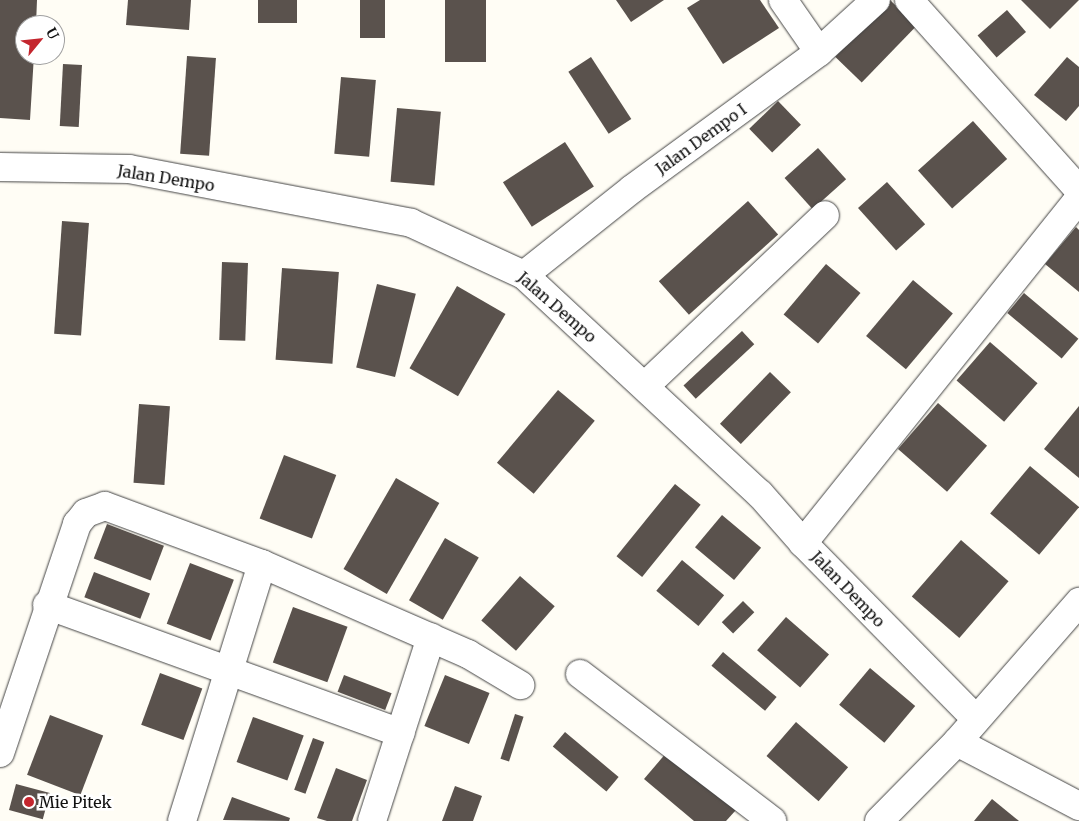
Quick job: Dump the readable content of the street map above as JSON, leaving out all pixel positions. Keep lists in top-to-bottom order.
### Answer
{
  "streets": {
    "street": ["Jalan Dempo I", "Jalan Dempo"]
  },
  "crossings": [
    ["Jalan Dempo I", "Jalan Dempo"]
  ],
  "places": ["Mie Pitek"],
  "north": "top right"
}
